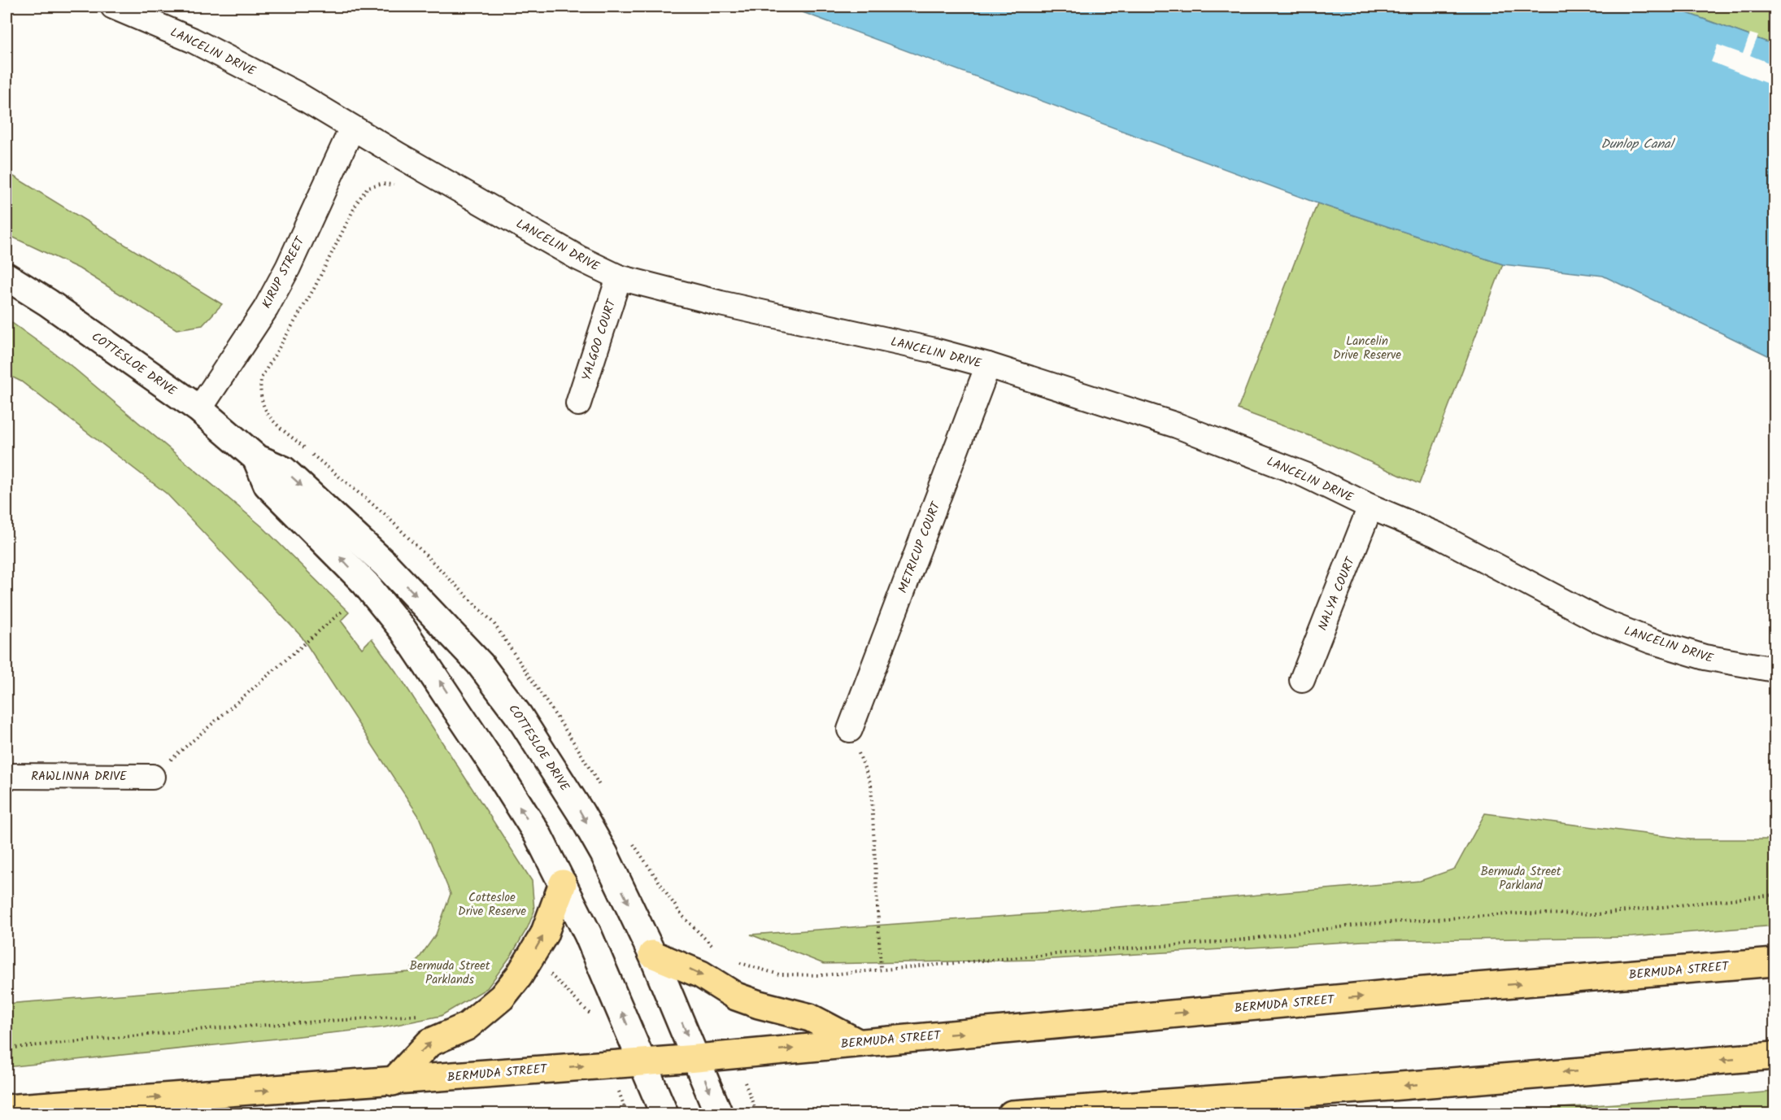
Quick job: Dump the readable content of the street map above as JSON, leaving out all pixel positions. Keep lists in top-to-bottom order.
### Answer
{
  "streets": {
    "main road": ["COTTESLOE DRIVE", "BERMUDA STREET"],
    "street": [
      "LANCELIN DRIVE",
      "KIRUP STREET",
      "YALGOO COURT",
      "METRICUP COURT",
      "NALYA COURT",
      "RAWLINNA DRIVE"
    ]
  },
  "crossings": [
    ["LANCELIN DRIVE", "KIRUP STREET"],
    ["LANCELIN DRIVE", "YALGOO COURT"],
    ["LANCELIN DRIVE", "METRICUP COURT"],
    ["LANCELIN DRIVE", "NALYA COURT"],
    ["KIRUP STREET", "COTTESLOE DRIVE"],
    ["COTTESLOE DRIVE", "BERMUDA STREET"]
  ],
  "water": ["Dunlop Canal"],
  "parks": [
    "Lancelin Drive Reserve",
    "Bermuda Street Parkland",
    "Cottesloe Drive Reserve",
    "Bermuda Street Parklands"
  ]
}
